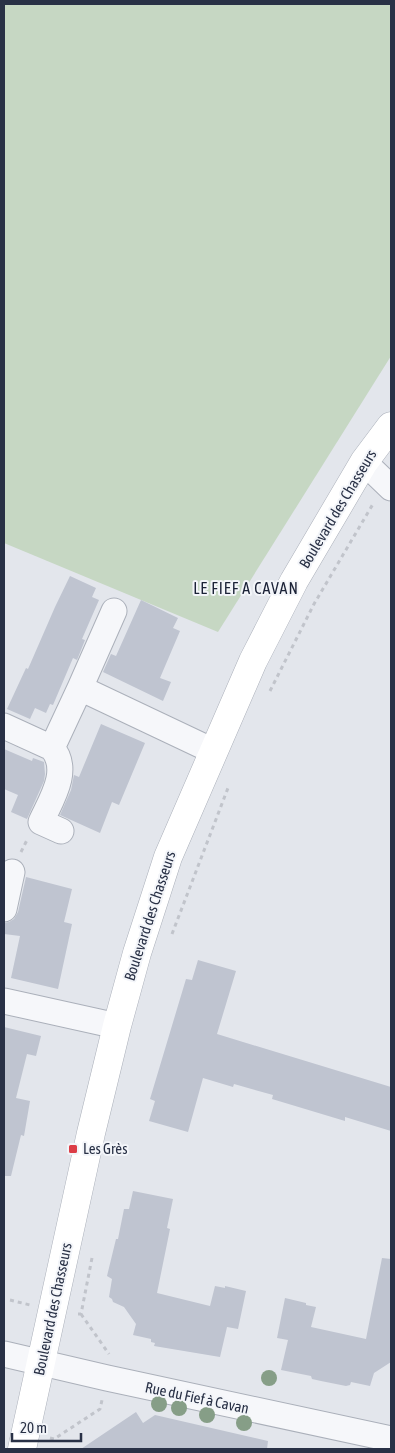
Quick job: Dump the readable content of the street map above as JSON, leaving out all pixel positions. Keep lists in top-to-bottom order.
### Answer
{
  "streets": {
    "street": ["Boulevard des Chasseurs", "Rue du Fief à Cavan"]
  },
  "crossings": [
    ["Boulevard des Chasseurs", "Rue du Fief à Cavan"]
  ],
  "districts": ["LE FIEF A CAVAN"],
  "places": {
    "transit": ["Les Grès"]
  },
  "scale_bar": "20 m"
}
